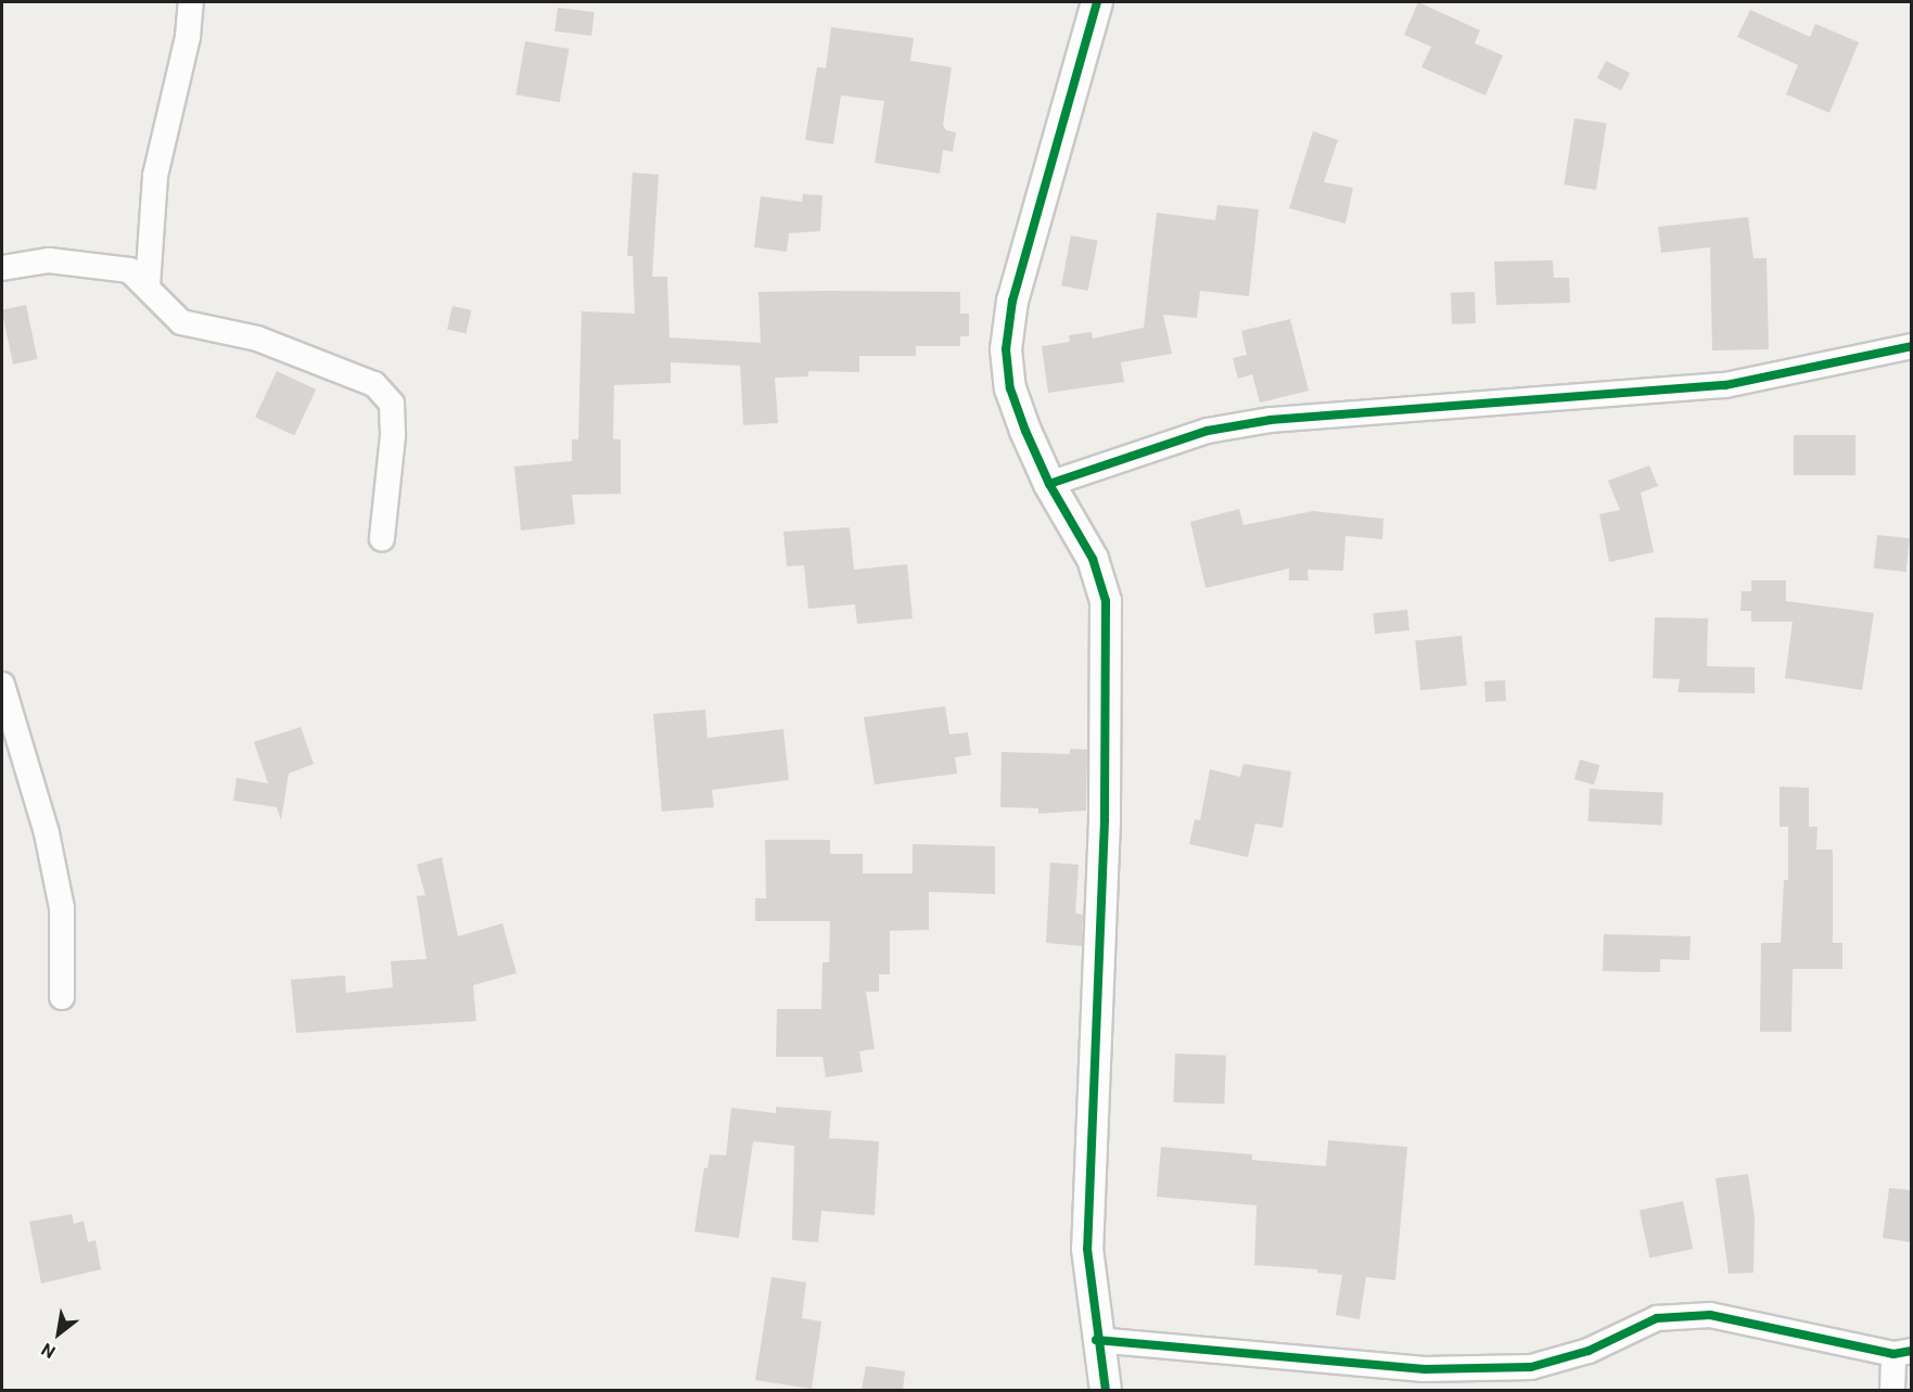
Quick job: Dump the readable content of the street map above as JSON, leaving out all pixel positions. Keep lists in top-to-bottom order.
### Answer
{
  "north": "bottom left"
}
